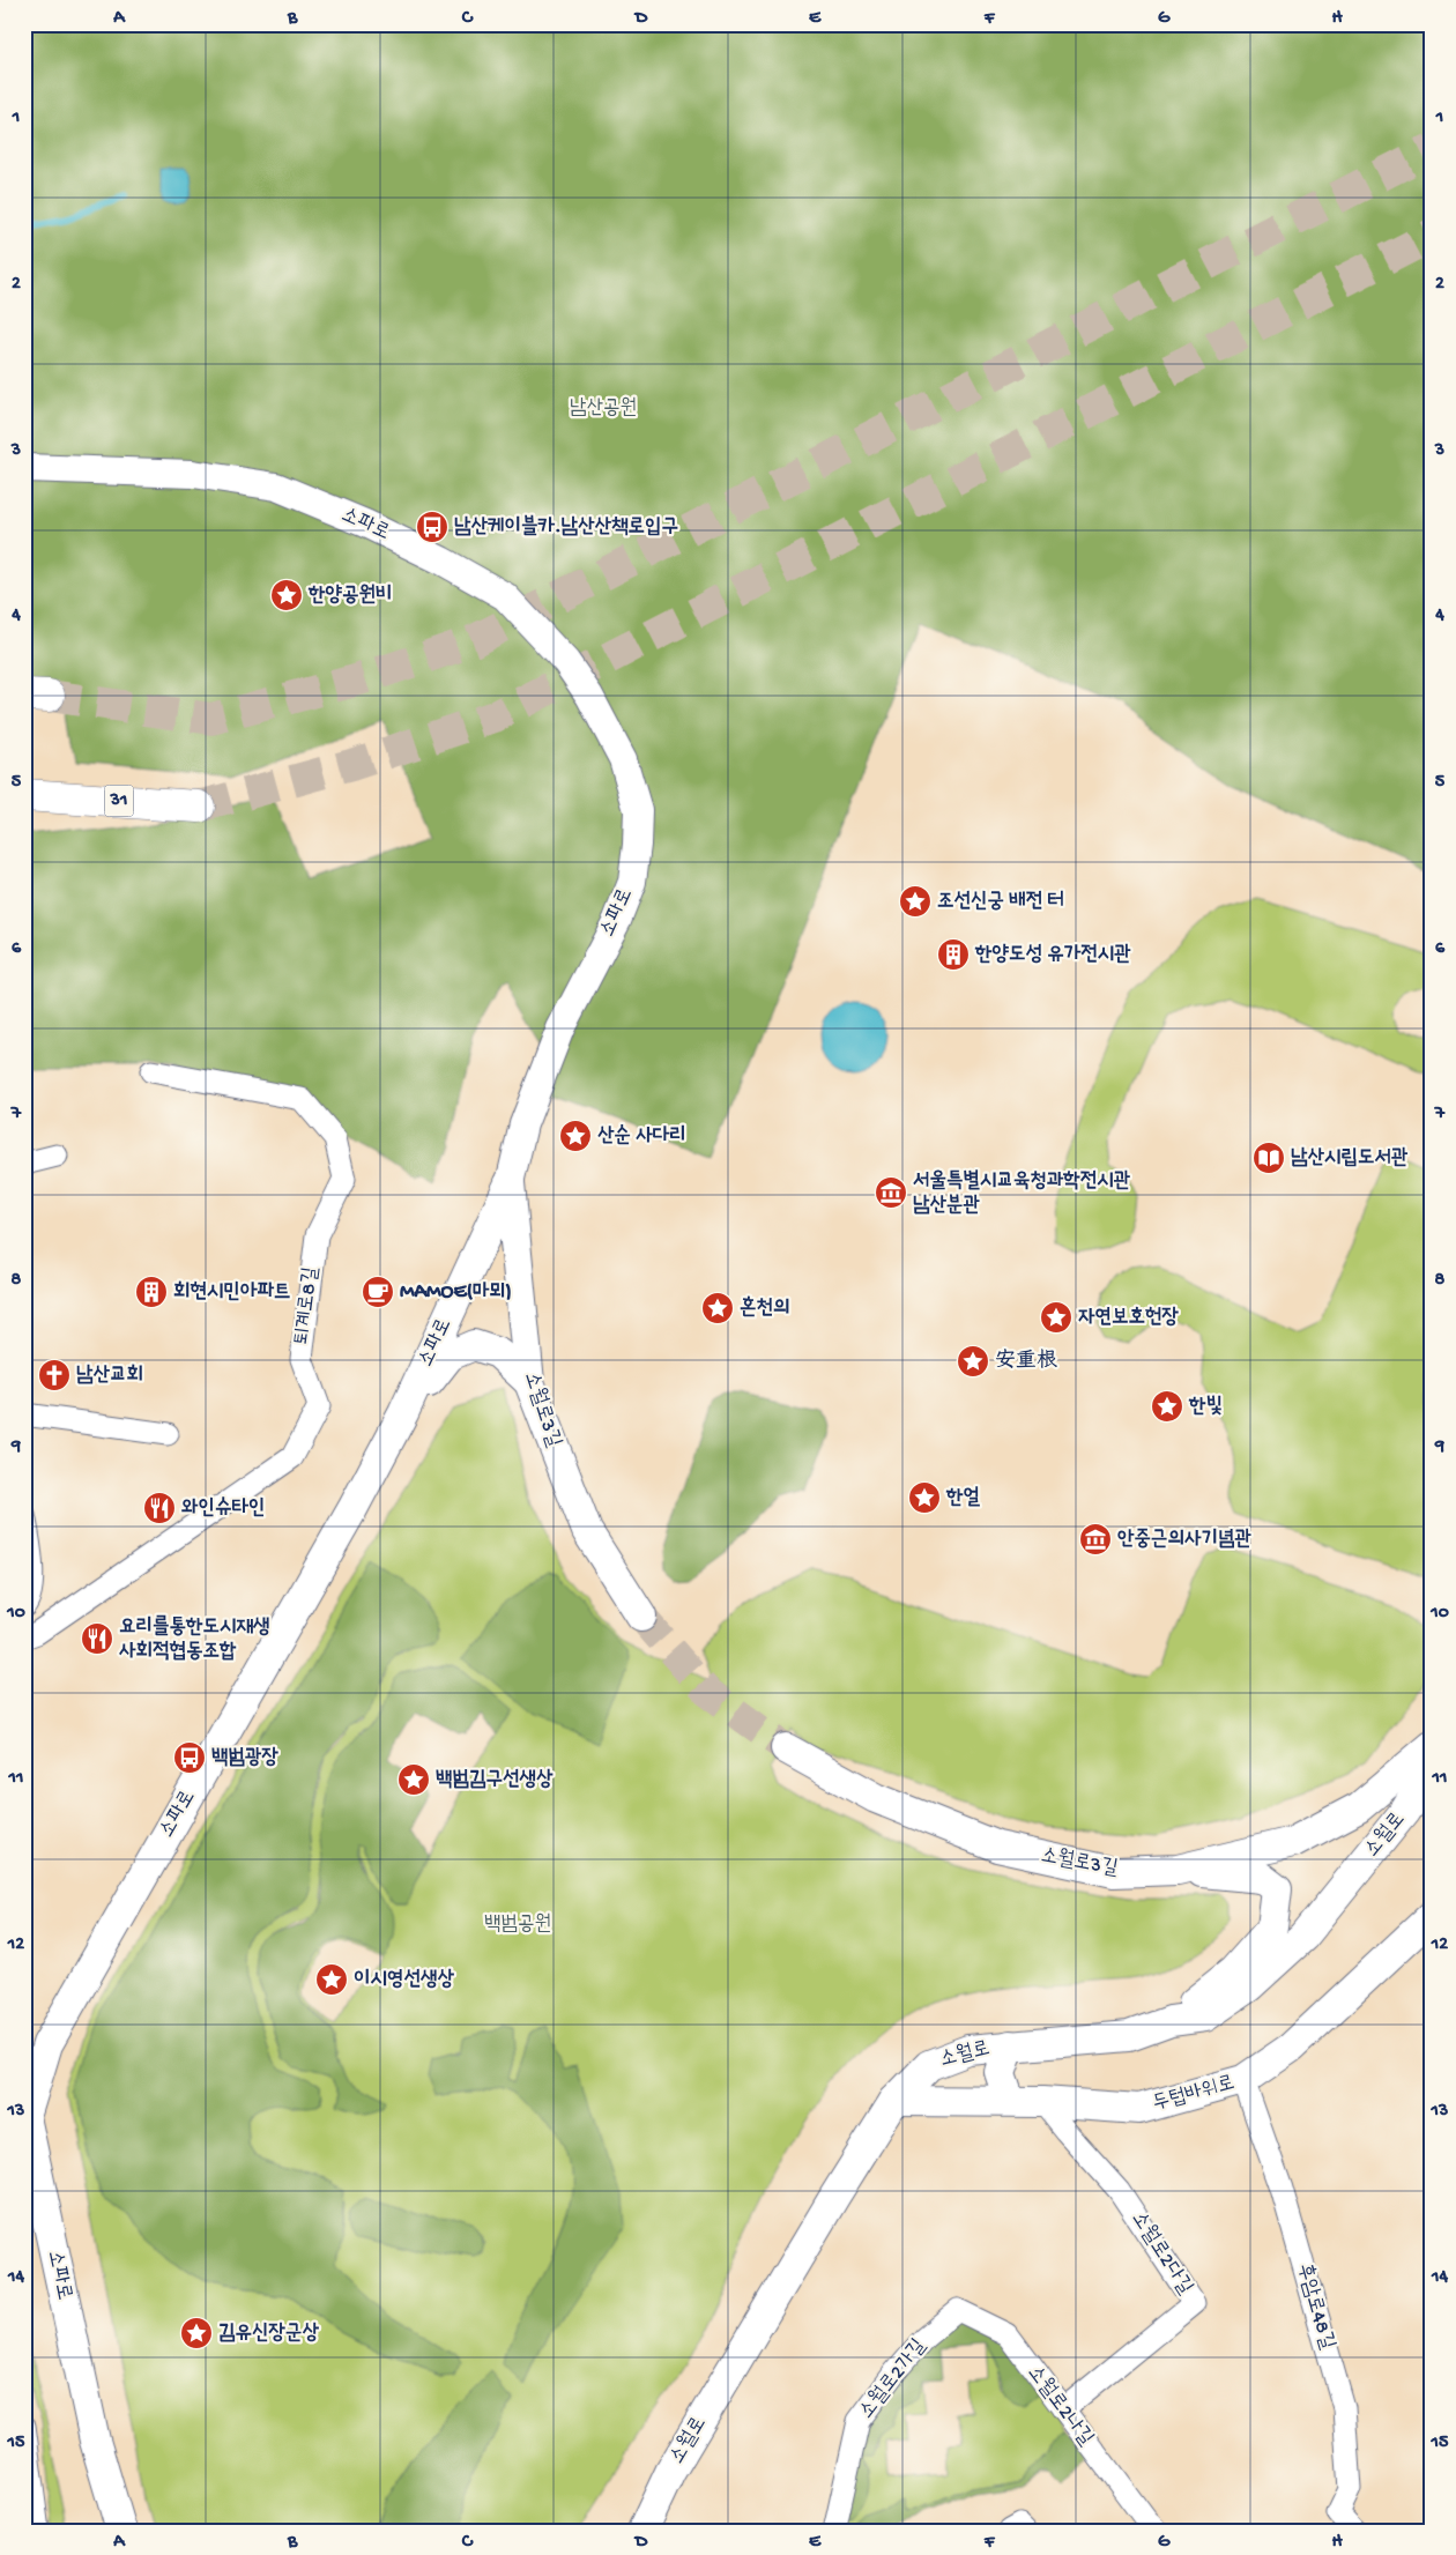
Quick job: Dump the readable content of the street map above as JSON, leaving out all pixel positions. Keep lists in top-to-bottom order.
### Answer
{
  "streets": {
    "main road": [
      "소파로",
      "31",
      "소월로3길",
      "소월로",
      "두텁바위로"
    ],
    "street": [
      "퇴계로8길",
      "소월로2다길",
      "후암로48길",
      "소월로2가길",
      "소월로2나길"
    ]
  },
  "crossings": [
    ["소파로", "소월로3길"],
    ["소월로", "두텁바위로"],
    ["두텁바위로", "소월로2다길"],
    ["두텁바위로", "후암로48길"],
    ["소월로2다길", "소월로2나길"],
    ["소월로2가길", "소월로2나길"]
  ],
  "parks": ["남산공원", "백범공원"],
  "places": {
    "bus stop": ["남산케이블카.남산산책로입구", "백범광장"],
    "place": [
      "한양공원비",
      "조선신궁 배전 터",
      "산순 사다리",
      "혼천의",
      "자연보호헌장",
      "安重根",
      "한빛",
      "한얼",
      "백범김구선생상",
      "이시영선생상",
      "김유신장군상"
    ],
    "building": ["한양도성 유가전시관", "회현시민아파트"],
    "library": ["남산시립도서관"],
    "museum": ["서울특별시교육청과학전시관 남산분관", "안중근의사기념관"],
    "cafe": ["MAMOE(마뫼)"],
    "church": ["남산교회"],
    "restaurant": ["와인슈타인", "요리를통한도시재생 사회적협동조합"]
  },
  "grid": {
    "columns": [
      "A",
      "B",
      "C",
      "D",
      "E",
      "F",
      "G",
      "H"
    ],
    "rows": [
      "1",
      "2",
      "3",
      "4",
      "5",
      "6",
      "7",
      "8",
      "9",
      "10",
      "11",
      "12",
      "13",
      "14",
      "15"
    ]
  }
}
